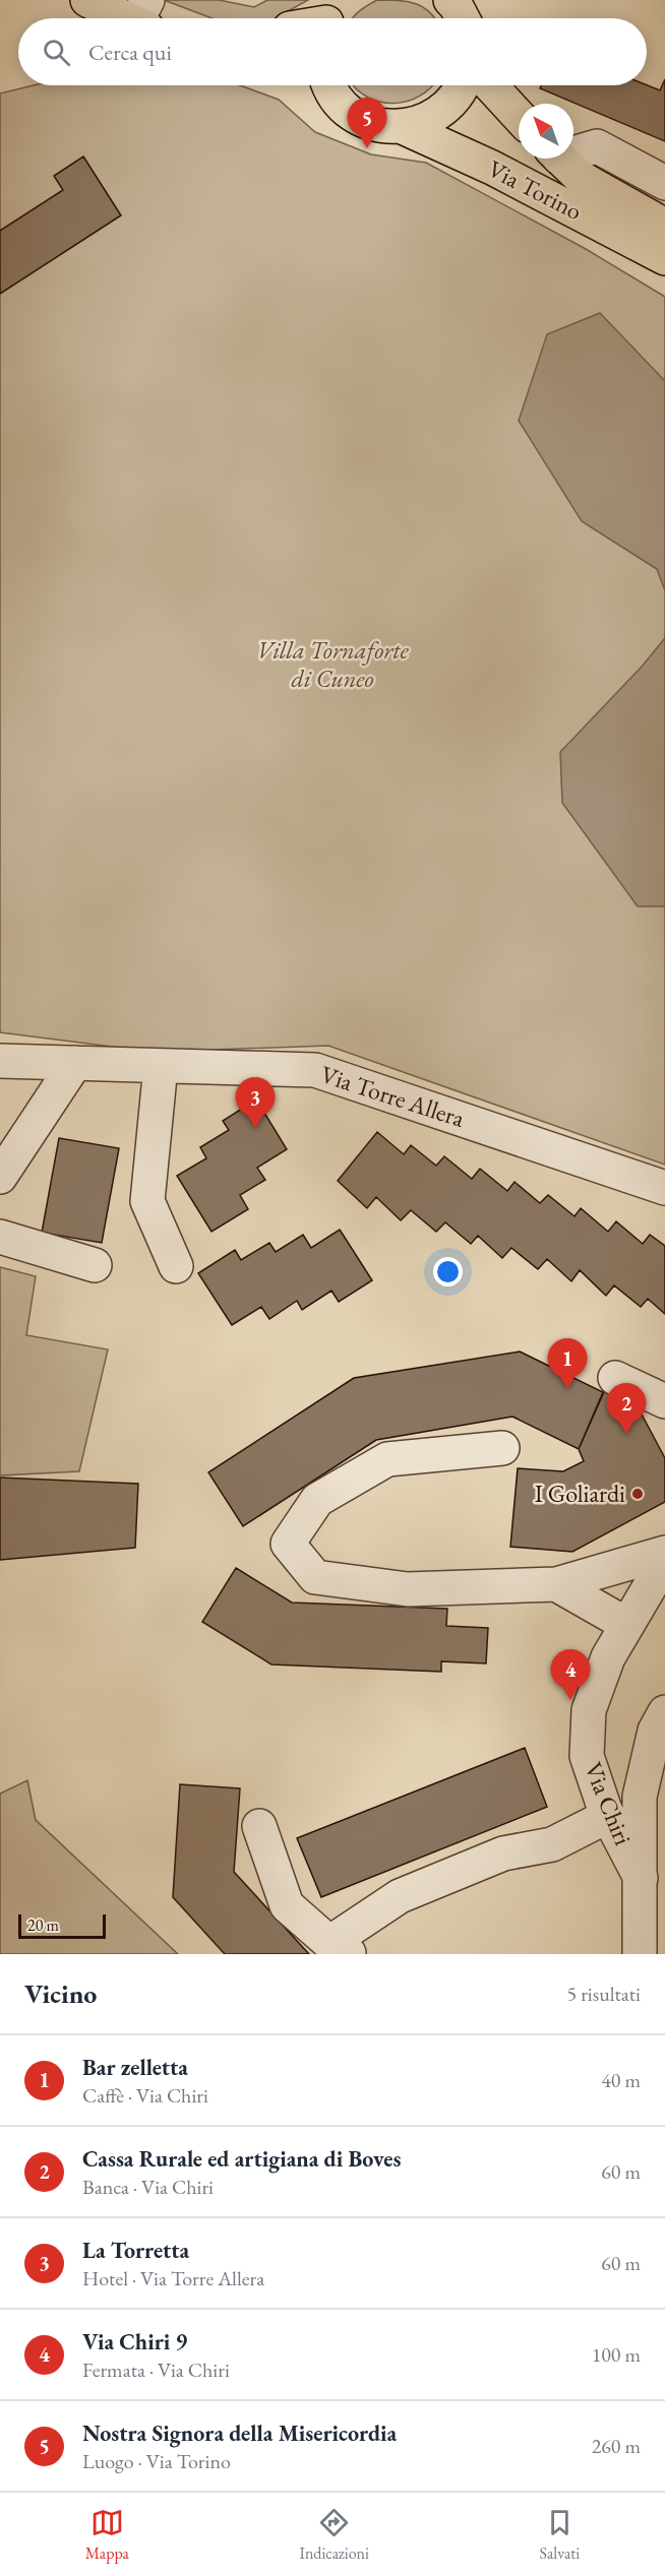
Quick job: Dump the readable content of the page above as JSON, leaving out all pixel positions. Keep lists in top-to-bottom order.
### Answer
{
  "streets": {
    "main road": ["Via Torino"],
    "street": ["Via Torre Allera", "Via Chiri"]
  },
  "parks": ["Villa Tornaforte di Cuneo"],
  "places": ["I Goliardi"],
  "scale_bar": "20 m",
  "north": "top left",
  "page": {
    "search": "Cerca qui",
    "pins": [
      "5",
      "3",
      "1",
      "2",
      "4"
    ],
    "scale": "20 m",
    "heading": ["Vicino", "5 risultati"],
    "list": [
      {
        "mark": "1",
        "name": "Bar zelletta",
        "note": "Caffè · Via Chiri",
        "value": "40 m"
      },
      {
        "mark": "2",
        "name": "Cassa Rurale ed artigiana di Boves",
        "note": "Banca · Via Chiri",
        "value": "60 m"
      },
      {
        "mark": "3",
        "name": "La Torretta",
        "note": "Hotel · Via Torre Allera",
        "value": "60 m"
      },
      {
        "mark": "4",
        "name": "Via Chiri 9",
        "note": "Fermata · Via Chiri",
        "value": "100 m"
      },
      {
        "mark": "5",
        "name": "Nostra Signora della Misericordia",
        "note": "Luogo · Via Torino",
        "value": "260 m"
      }
    ],
    "nav": ["Mappa", "Indicazioni", "Salvati"]
  }
}
